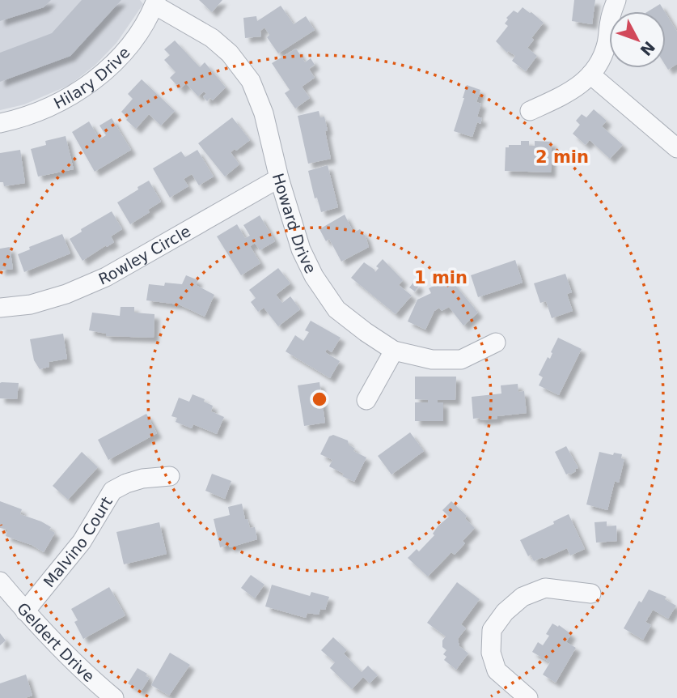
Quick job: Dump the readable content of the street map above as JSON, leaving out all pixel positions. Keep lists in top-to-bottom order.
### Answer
{
  "streets": {
    "street": [
      "Hilary Drive",
      "Howard Drive",
      "Rowley Circle",
      "Malvino Court",
      "Geldert Drive"
    ]
  },
  "crossings": [
    ["Hilary Drive", "Howard Drive"],
    ["Howard Drive", "Rowley Circle"],
    ["Malvino Court", "Geldert Drive"]
  ],
  "north": "bottom right",
  "rings": ["2 min", "1 min"]
}
